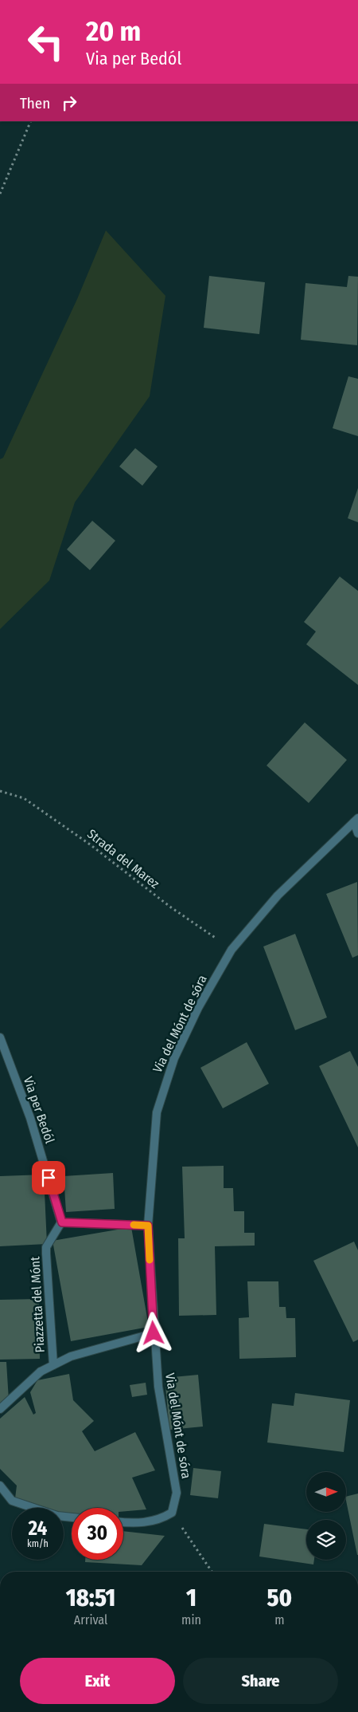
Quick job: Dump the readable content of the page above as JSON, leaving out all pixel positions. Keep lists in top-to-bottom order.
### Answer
{
  "streets": {
    "street": ["Via del Mónt de sóra", "Via per Bedól", "Piazzetta del Mónt"],
    "path": ["Strada del Marez"]
  },
  "crossings": [
    ["Strada del Marez", "Via del Mónt de sóra"],
    ["Via del Mónt de sóra", "Piazzetta del Mónt"],
    ["Via per Bedól", "Piazzetta del Mónt"]
  ],
  "north": "right",
  "page": {
    "turn": ["20 m", "Via per Bedól"],
    "then": "Then",
    "speed": "24 km/h",
    "limit": "30",
    "eta": [
      "18:51",
      "Arrival",
      "1",
      "min",
      "50",
      "m"
    ],
    "buttons": ["Exit", "Share"]
  }
}
